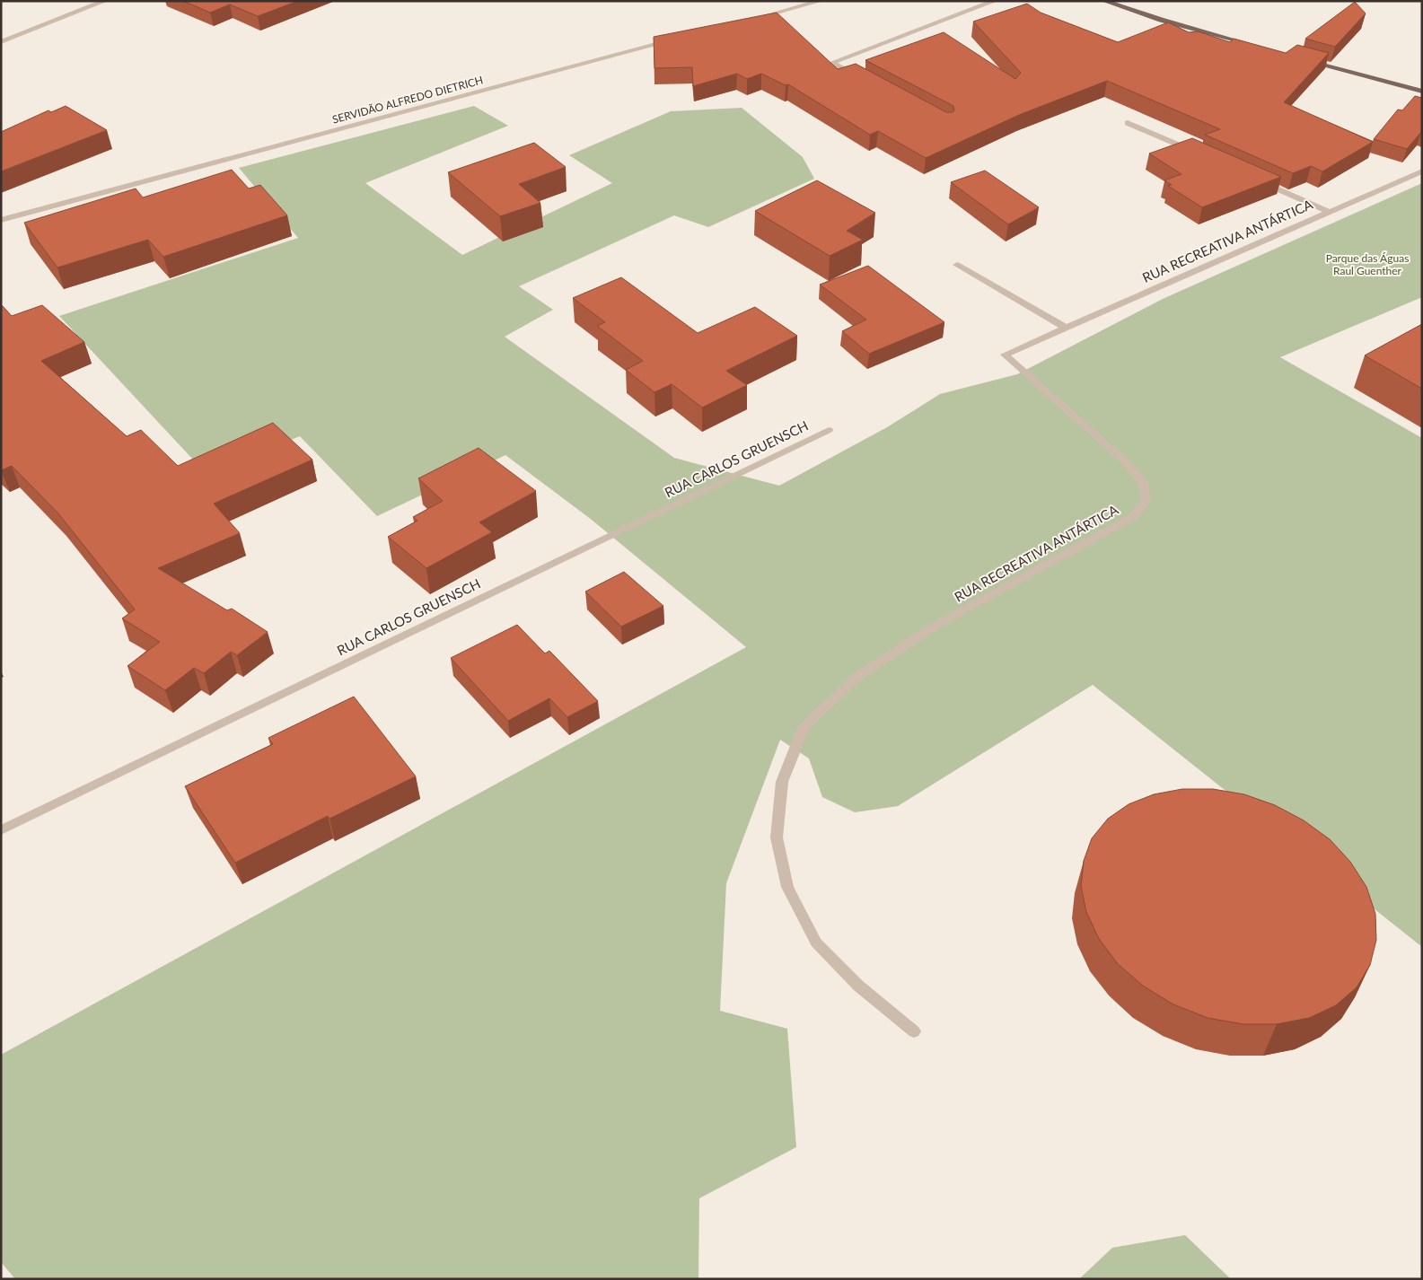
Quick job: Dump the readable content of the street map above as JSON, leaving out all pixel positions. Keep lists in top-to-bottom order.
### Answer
{
  "streets": {
    "street": ["SERVIDÃO ALFREDO DIETRICH", "RUA RECREATIVA ANTÁRTICA", "RUA CARLOS GRUENSCH"]
  },
  "parks": ["Parque das Águas Raul Guenther"]
}
